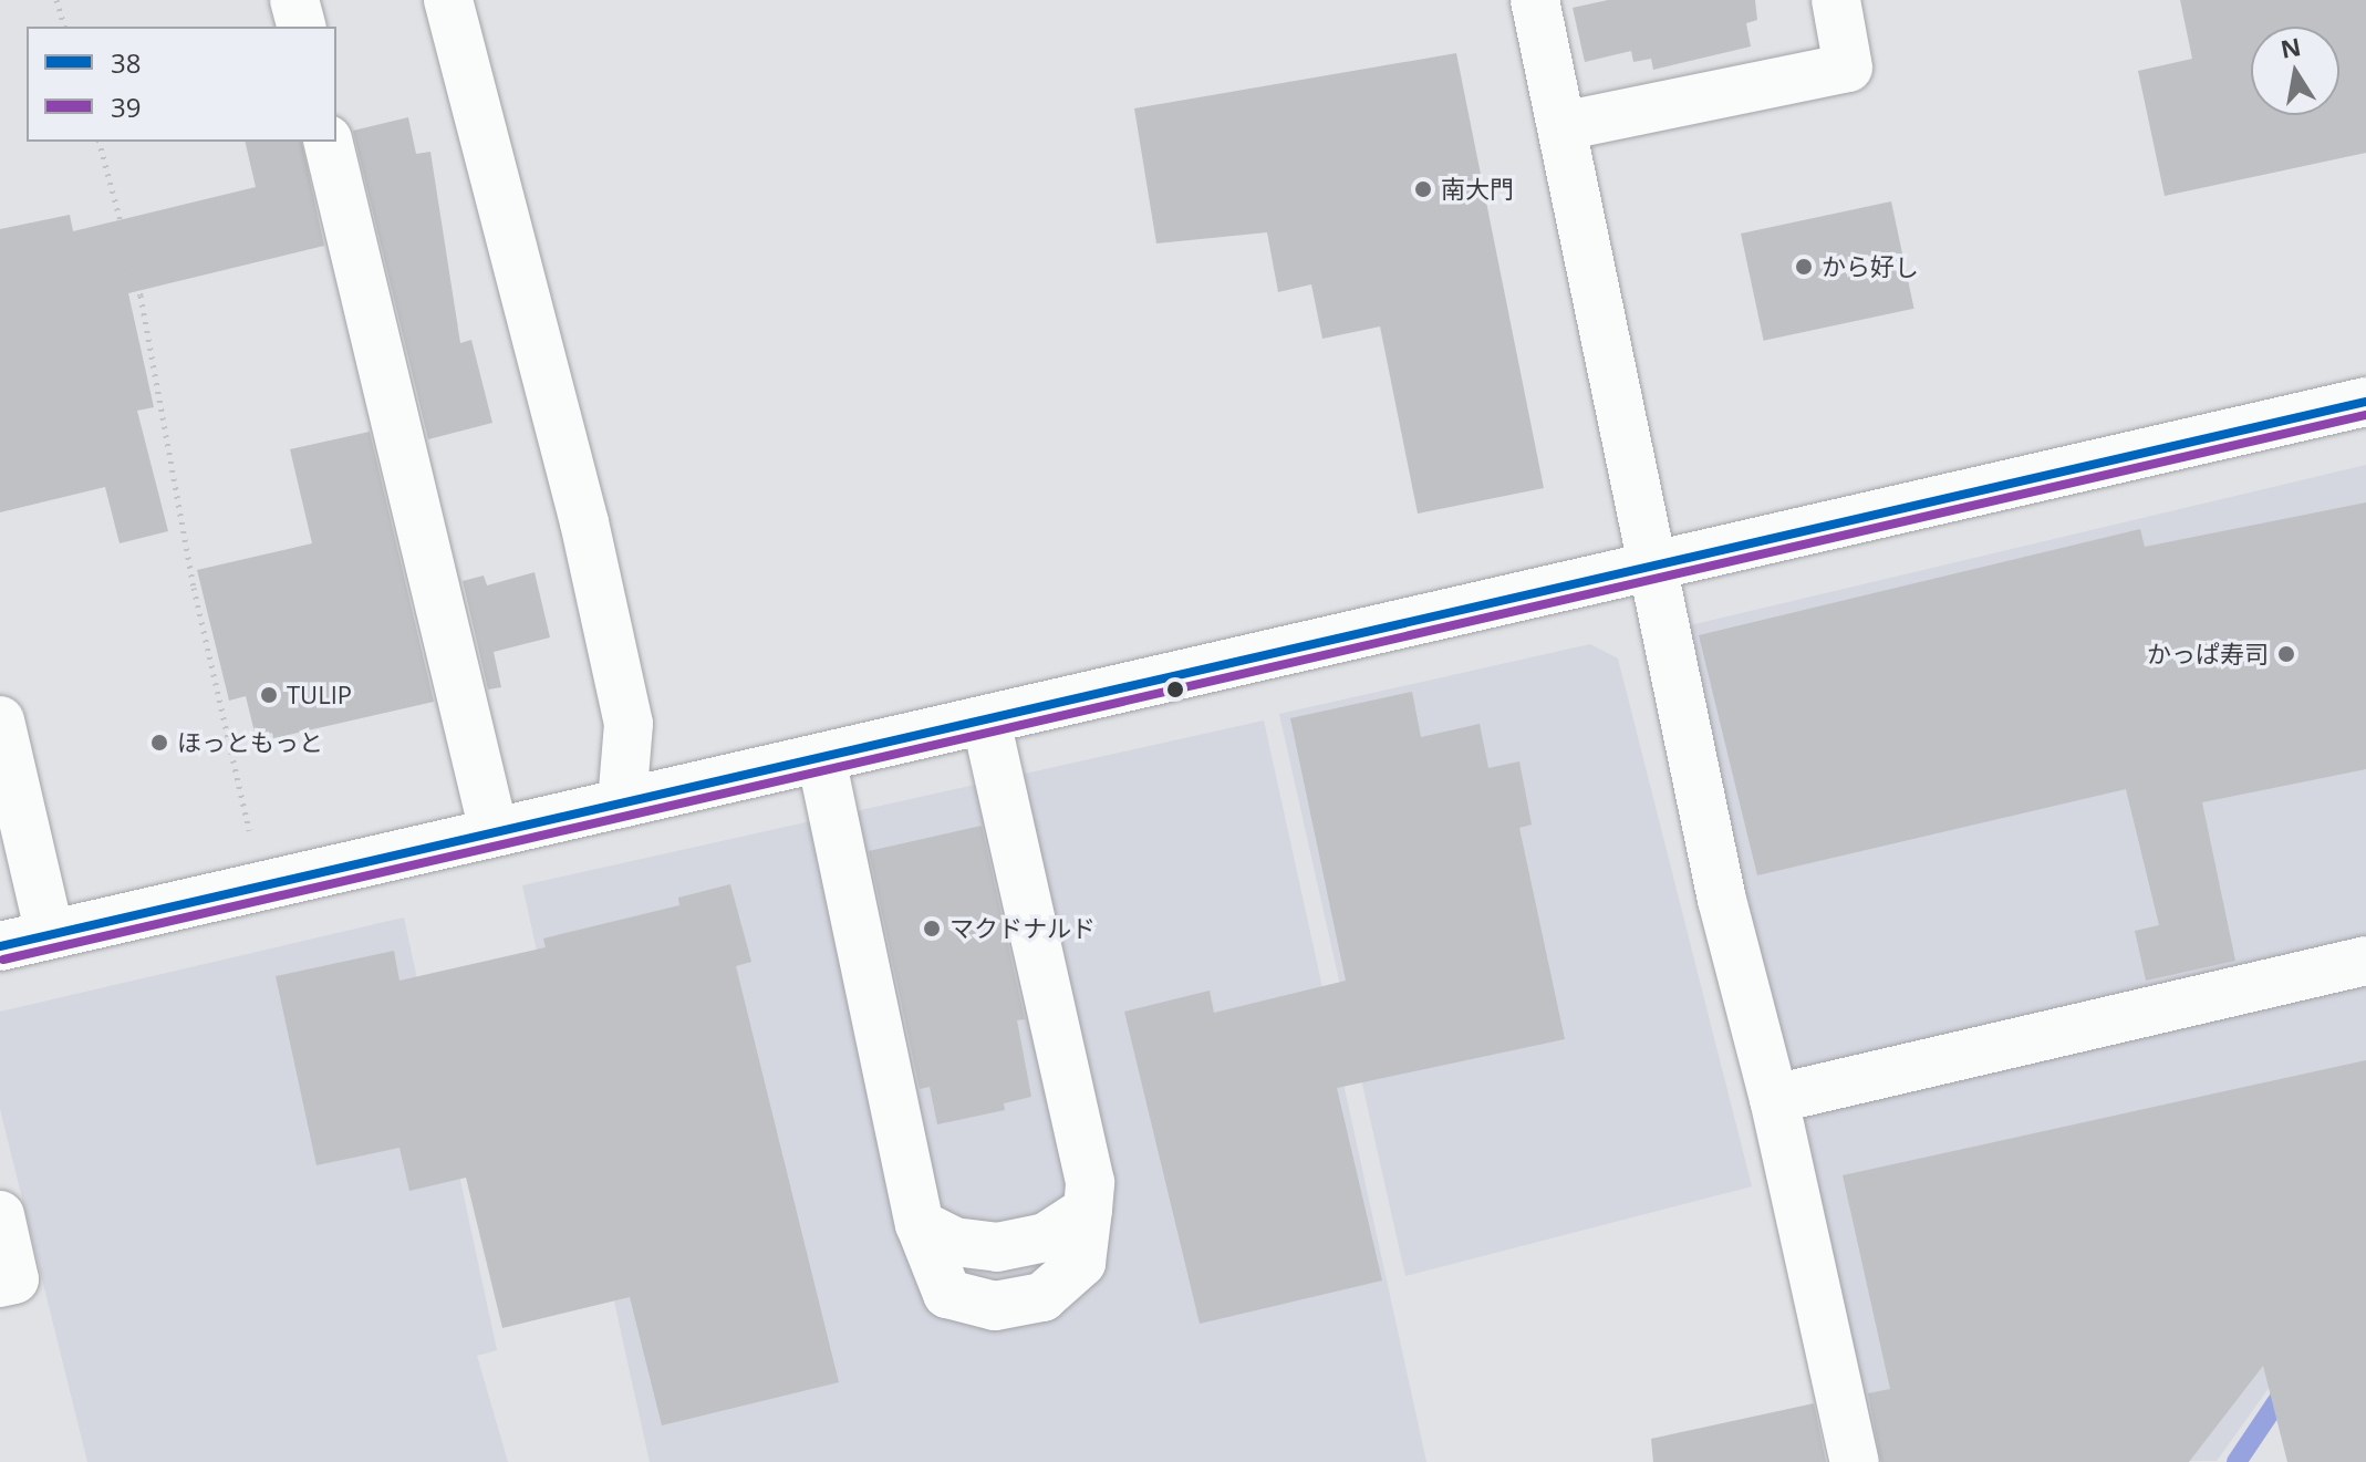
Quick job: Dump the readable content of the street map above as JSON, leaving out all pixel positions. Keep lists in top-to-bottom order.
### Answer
{
  "places": [
    "南大門",
    "から好し",
    "かっぱ寿司",
    "TULIP",
    "ほっともっと",
    "マクドナルド"
  ],
  "lines": ["transit line 38", "transit line 39"],
  "legend": ["38", "39"],
  "north": "top"
}
